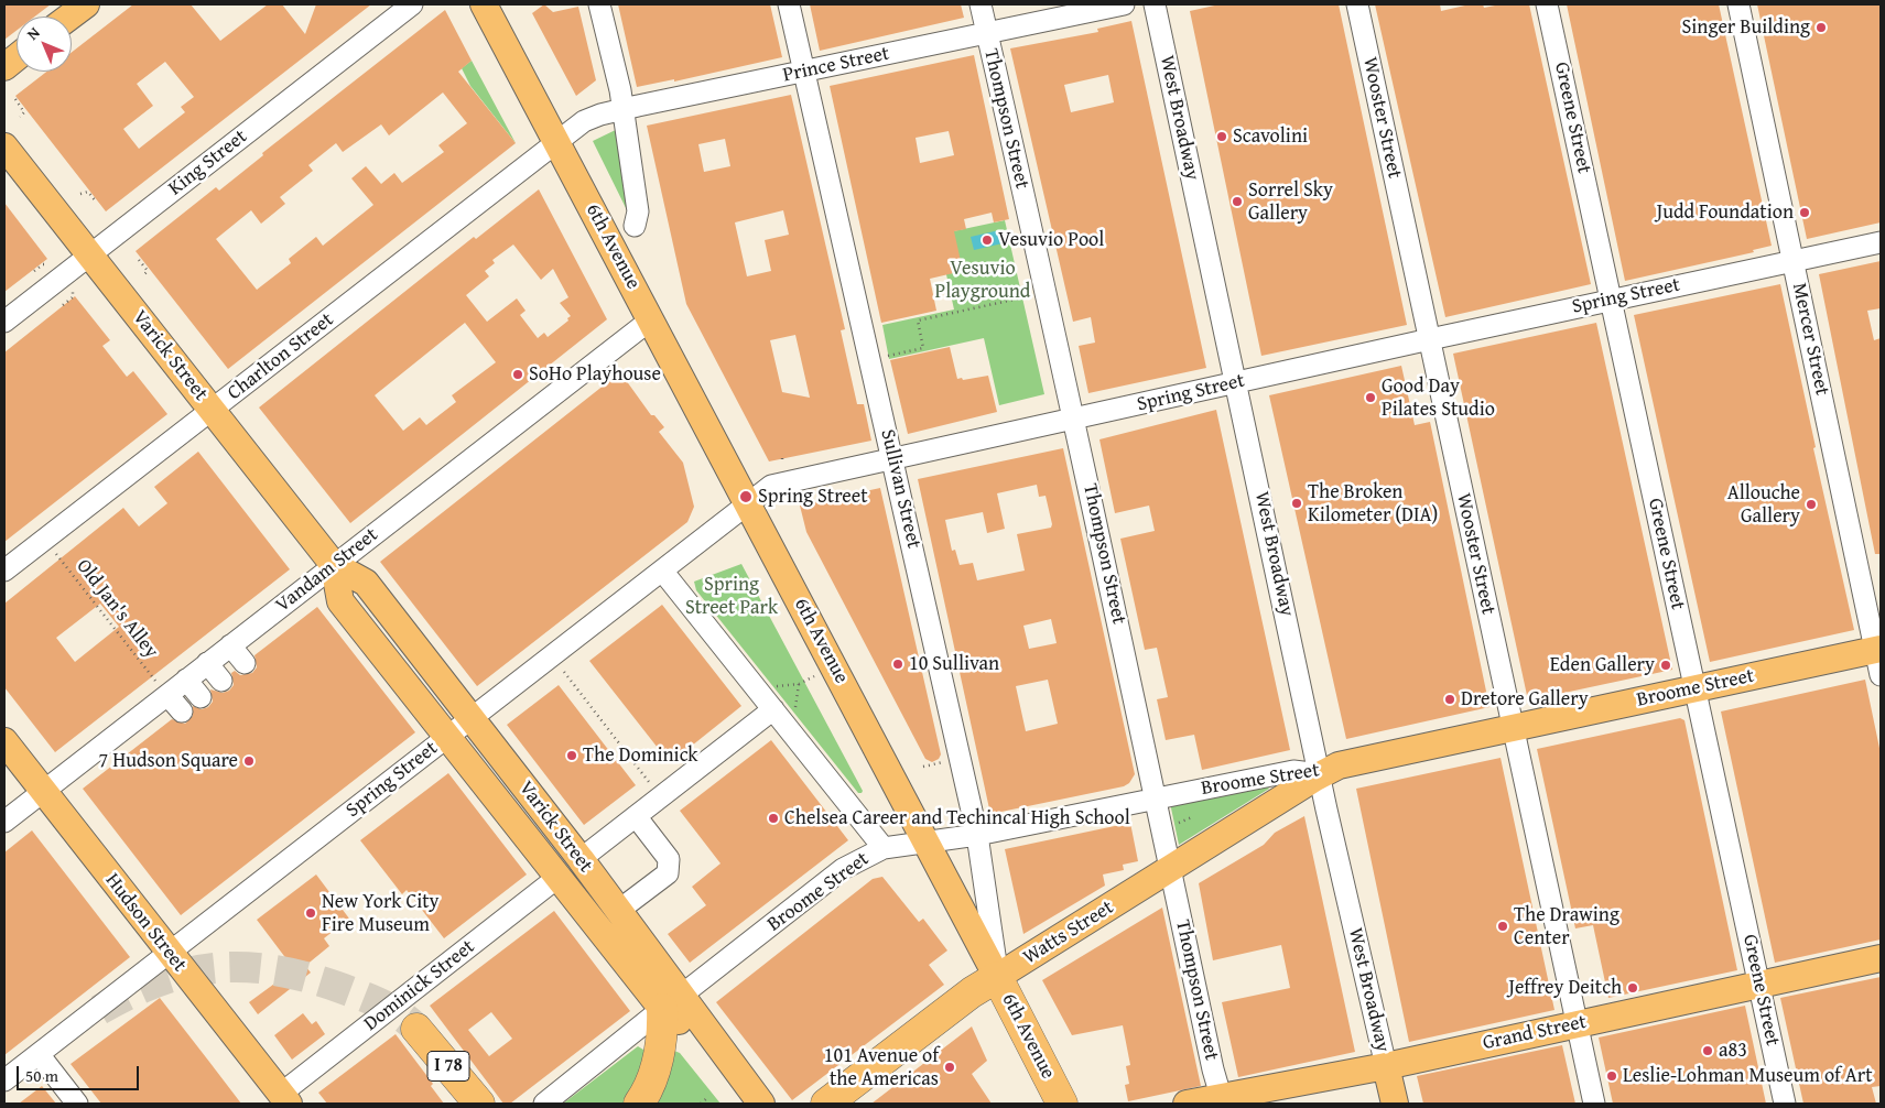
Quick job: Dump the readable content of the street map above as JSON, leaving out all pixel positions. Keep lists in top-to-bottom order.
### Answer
{
  "streets": {
    "highway": ["6th Avenue", "Watts Street", "I 78"],
    "main road": [
      "West Broadway",
      "Varick Street",
      "Broome Street",
      "Hudson Street",
      "Grand Street"
    ],
    "street": [
      "Prince Street",
      "Wooster Street",
      "Greene Street",
      "Thompson Street",
      "King Street",
      "Spring Street",
      "Mercer Street",
      "Charlton Street",
      "Sullivan Street",
      "Vandam Street",
      "Dominick Street"
    ],
    "path": ["Old Jan's Alley"]
  },
  "crossings": [
    ["Prince Street", "Thompson Street"],
    ["Prince Street", "6th Avenue"],
    ["Prince Street", "Charlton Street"],
    ["Prince Street", "Sullivan Street"],
    ["West Broadway", "Spring Street"],
    ["West Broadway", "Broome Street"],
    ["West Broadway", "Watts Street"],
    ["West Broadway", "Grand Street"],
    ["Wooster Street", "Spring Street"],
    ["Wooster Street", "Broome Street"],
    ["Wooster Street", "Grand Street"],
    ["Greene Street", "Spring Street"],
    ["Greene Street", "Broome Street"],
    ["Greene Street", "Grand Street"],
    ["Thompson Street", "Spring Street"],
    ["Thompson Street", "Broome Street"],
    ["Thompson Street", "Watts Street"],
    ["Thompson Street", "Grand Street"],
    ["King Street", "Varick Street"],
    ["6th Avenue", "Spring Street"],
    ["6th Avenue", "Charlton Street"],
    ["6th Avenue", "Sullivan Street"],
    ["6th Avenue", "Vandam Street"],
    ["6th Avenue", "Broome Street"],
    ["6th Avenue", "Watts Street"],
    ["Spring Street", "Mercer Street"],
    ["Spring Street", "Varick Street"],
    ["Spring Street", "Sullivan Street"],
    ["Spring Street", "Hudson Street"],
    ["Mercer Street", "Broome Street"],
    ["Varick Street", "Charlton Street"],
    ["Varick Street", "Vandam Street"],
    ["Varick Street", "Broome Street"],
    ["Varick Street", "Dominick Street"],
    ["Sullivan Street", "Broome Street"],
    ["Sullivan Street", "Watts Street"],
    ["Vandam Street", "Old Jan's Alley"],
    ["Vandam Street", "Hudson Street"],
    ["Broome Street", "Watts Street"],
    ["Hudson Street", "Dominick Street"]
  ],
  "parks": ["Vesuvio Playground", "Spring Street Park"],
  "places": [
    "Singer Building",
    "Scavolini",
    "Sorrel Sky Gallery",
    "Judd Foundation",
    "Vesuvio Pool",
    "SoHo Playhouse",
    "Good Day Pilates Studio",
    "Spring Street",
    "The Broken Kilometer (DIA)",
    "Allouche Gallery",
    "10 Sullivan",
    "Eden Gallery",
    "Dretore Gallery",
    "The Dominick",
    "7 Hudson Square",
    "Chelsea Career and Techincal High School",
    "New York City Fire Museum",
    "The Drawing Center",
    "Jeffrey Deitch",
    "a83",
    "101 Avenue of the Americas",
    "Leslie-Lohman Museum of Art"
  ],
  "scale_bar": "50 m",
  "north": "top left"
}
